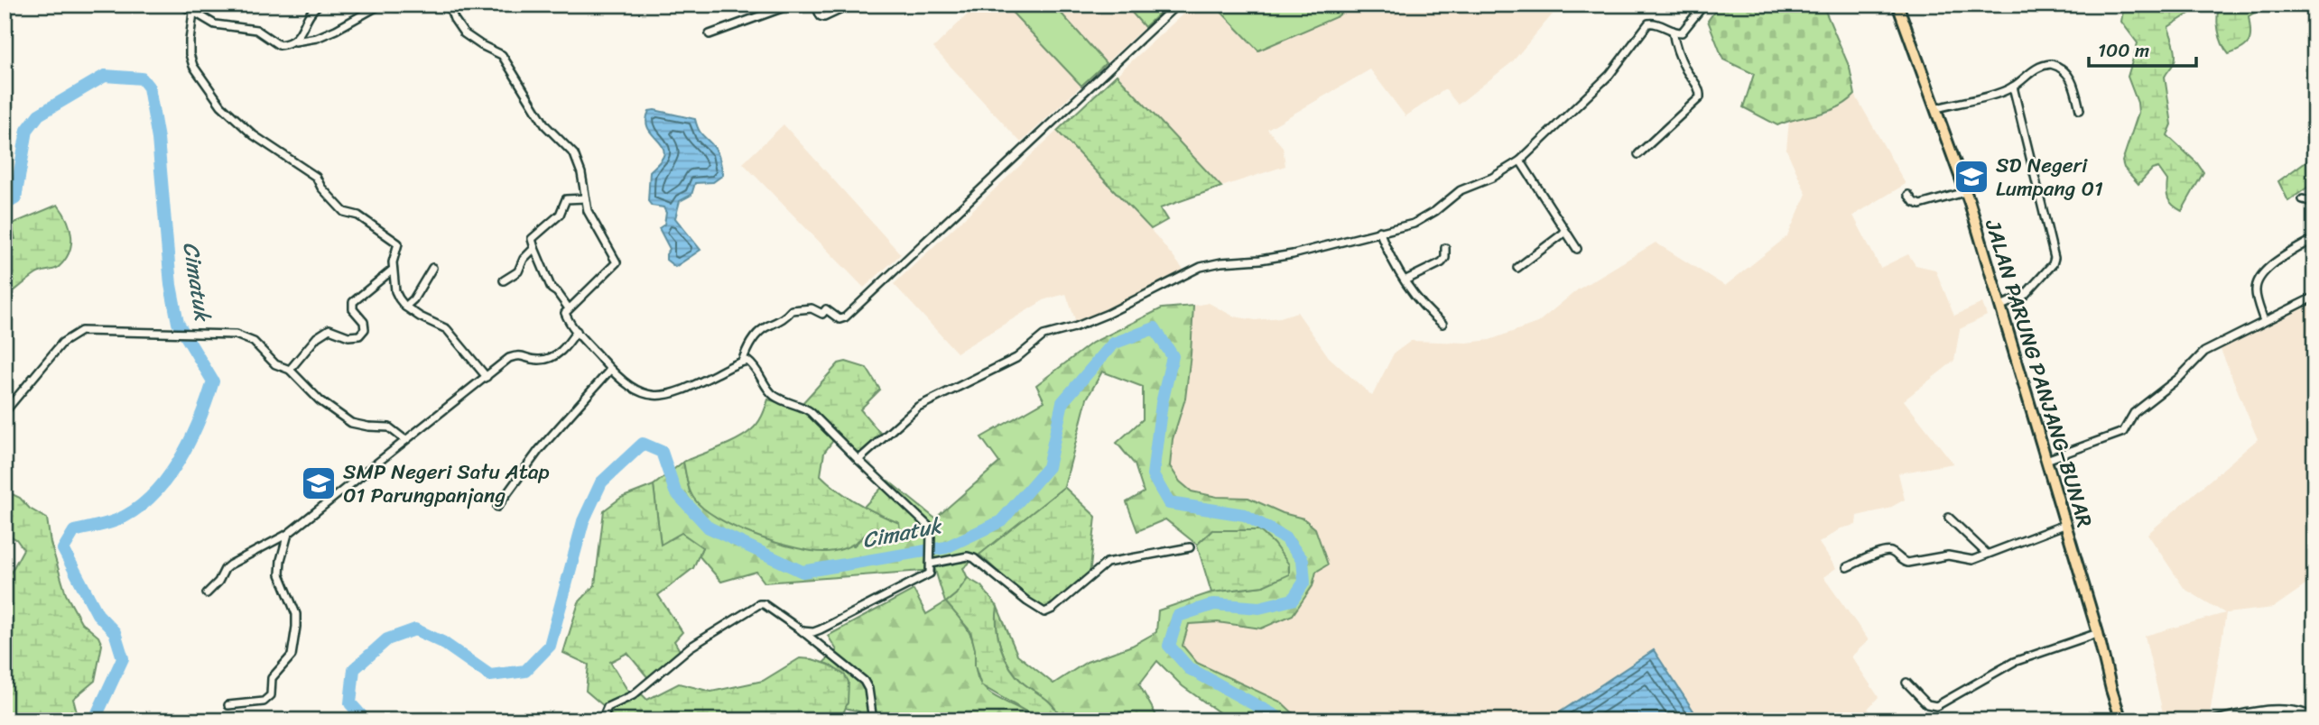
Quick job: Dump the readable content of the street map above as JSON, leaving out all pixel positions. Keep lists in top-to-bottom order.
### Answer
{
  "streets": {
    "main road": ["JALAN PARUNG PANJANG–BUNAR"]
  },
  "water": ["Cimatuk"],
  "places": {
    "school or university": ["SD Negeri Lumpang 01", "SMP Negeri Satu Atap 01 Parungpanjang"]
  },
  "scale_bar": "100 m"
}
